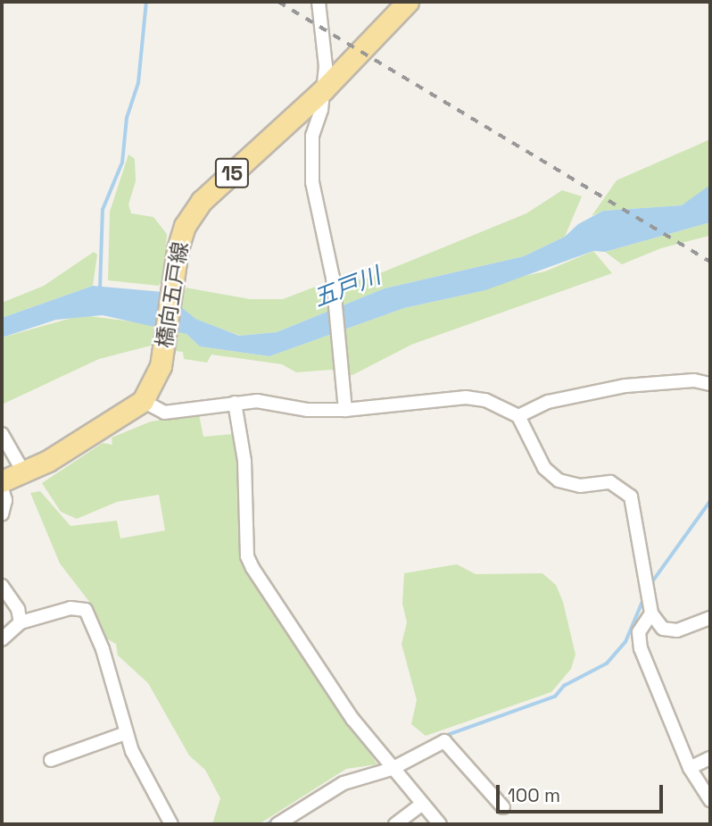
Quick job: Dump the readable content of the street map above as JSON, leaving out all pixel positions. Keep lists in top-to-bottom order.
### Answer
{
  "streets": {
    "main road": ["15", "橋向五戸線"]
  },
  "water": ["五戸川"],
  "scale_bar": "100 m"
}
